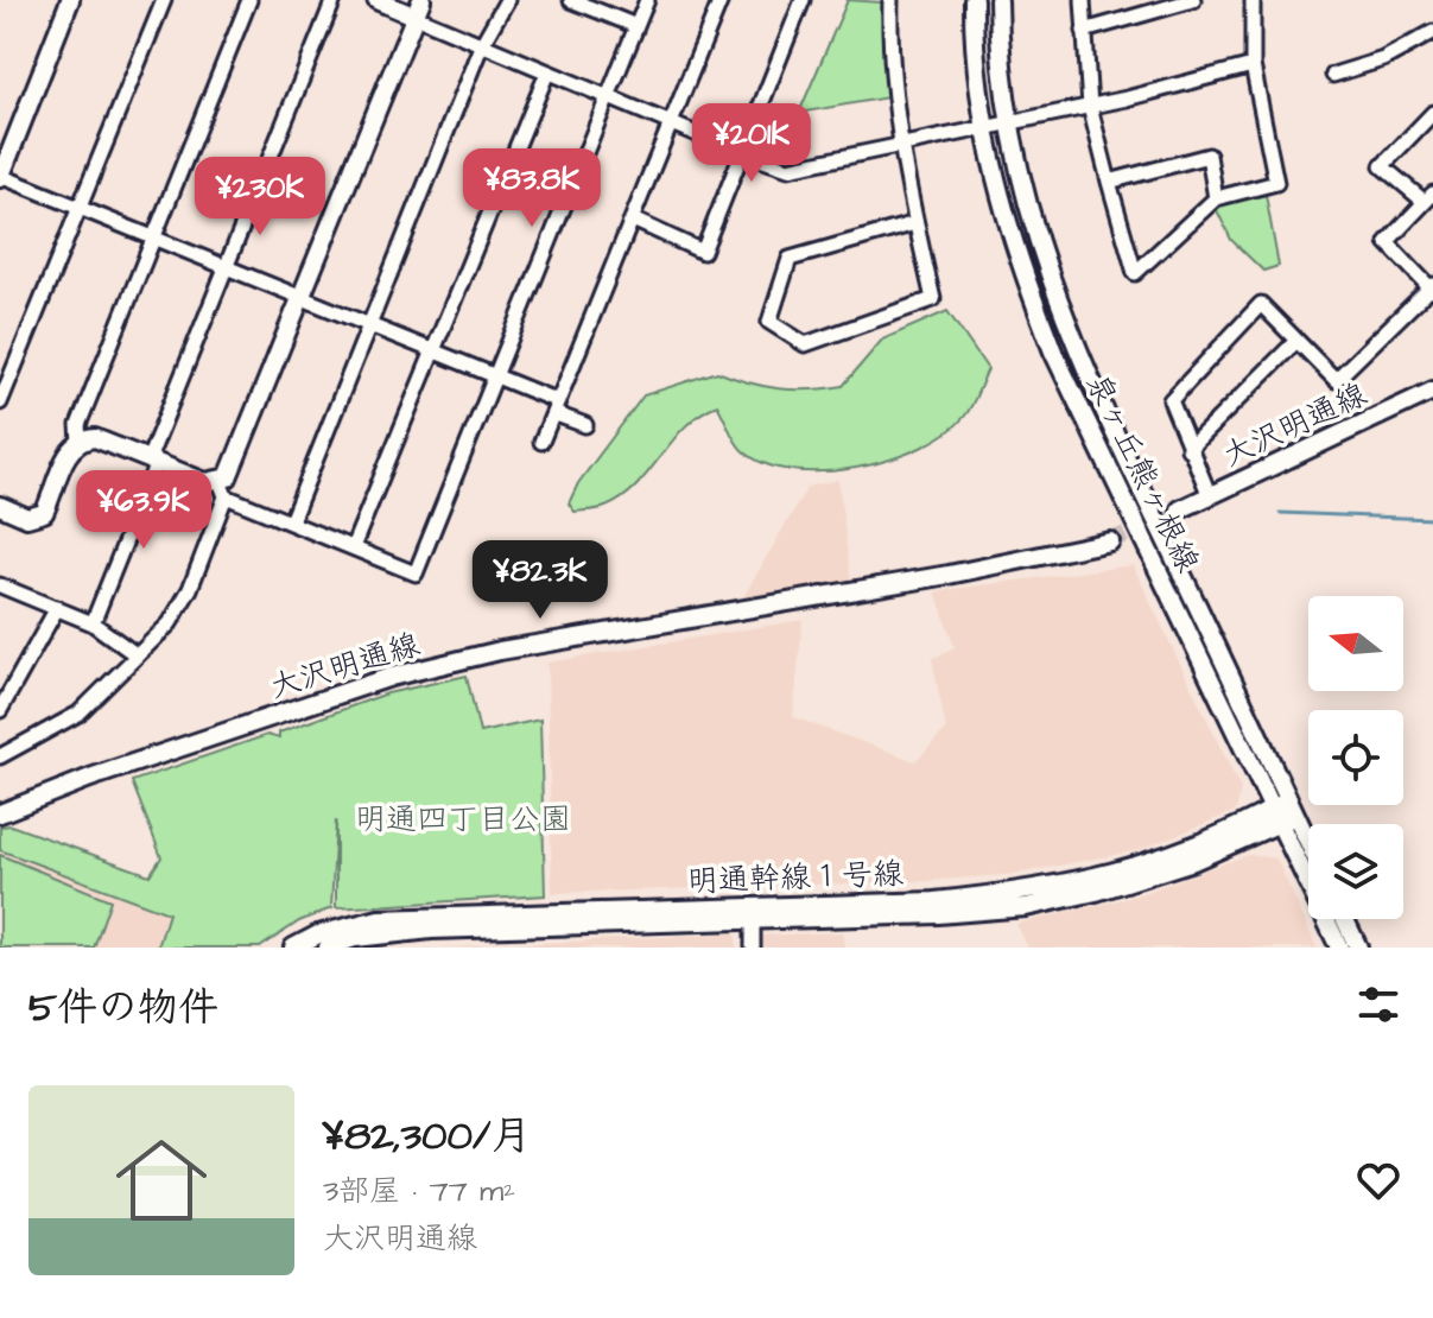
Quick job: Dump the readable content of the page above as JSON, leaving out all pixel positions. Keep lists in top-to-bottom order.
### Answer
{
  "streets": {
    "street": ["大沢明通線", "泉ヶ丘熊ヶ根線", "明通幹線１号線"]
  },
  "parks": ["明通四丁目公園"],
  "north": "left",
  "page": {
    "price": [
      "¥201K",
      "¥83.8K",
      "¥230K",
      "¥63.9K",
      "¥82.3K"
    ],
    "heading": "5件の物件",
    "list": [
      {
        "name": "¥82,300/月",
        "note": "3部屋 · 77 m² · 大沢明通線"
      }
    ]
  }
}
